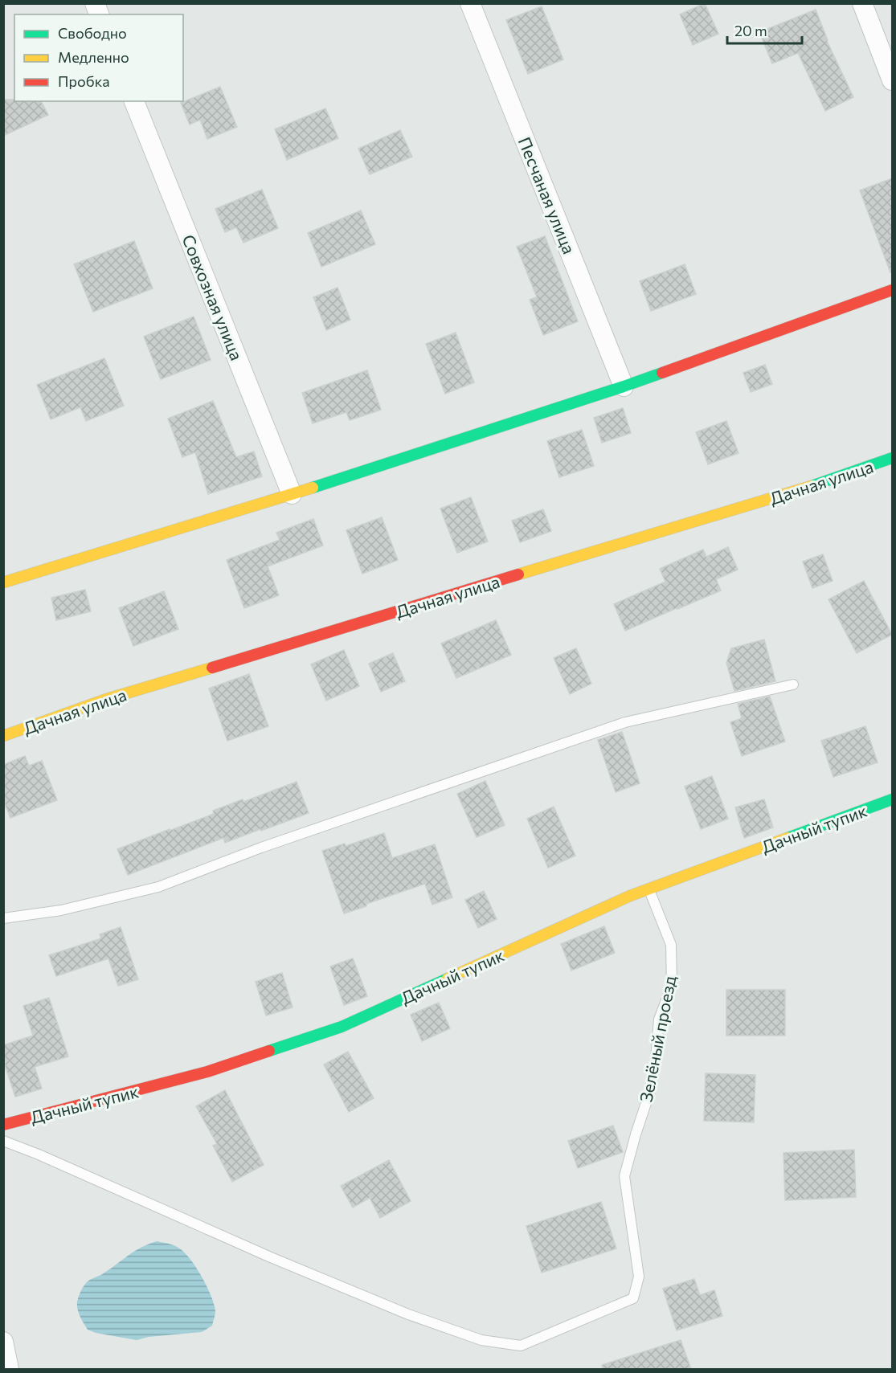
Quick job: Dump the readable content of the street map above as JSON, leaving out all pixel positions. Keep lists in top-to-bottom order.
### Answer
{
  "streets": {
    "street": [
      "Песчаная улица",
      "Совхозная улица",
      "Дачная улица",
      "Дачный тупик"
    ],
    "lane": ["Зелёный проезд"]
  },
  "crossings": [
    ["Дачный тупик", "Зелёный проезд"]
  ],
  "legend": ["Свободно", "Медленно", "Пробка"],
  "scale_bar": "20 m"
}
